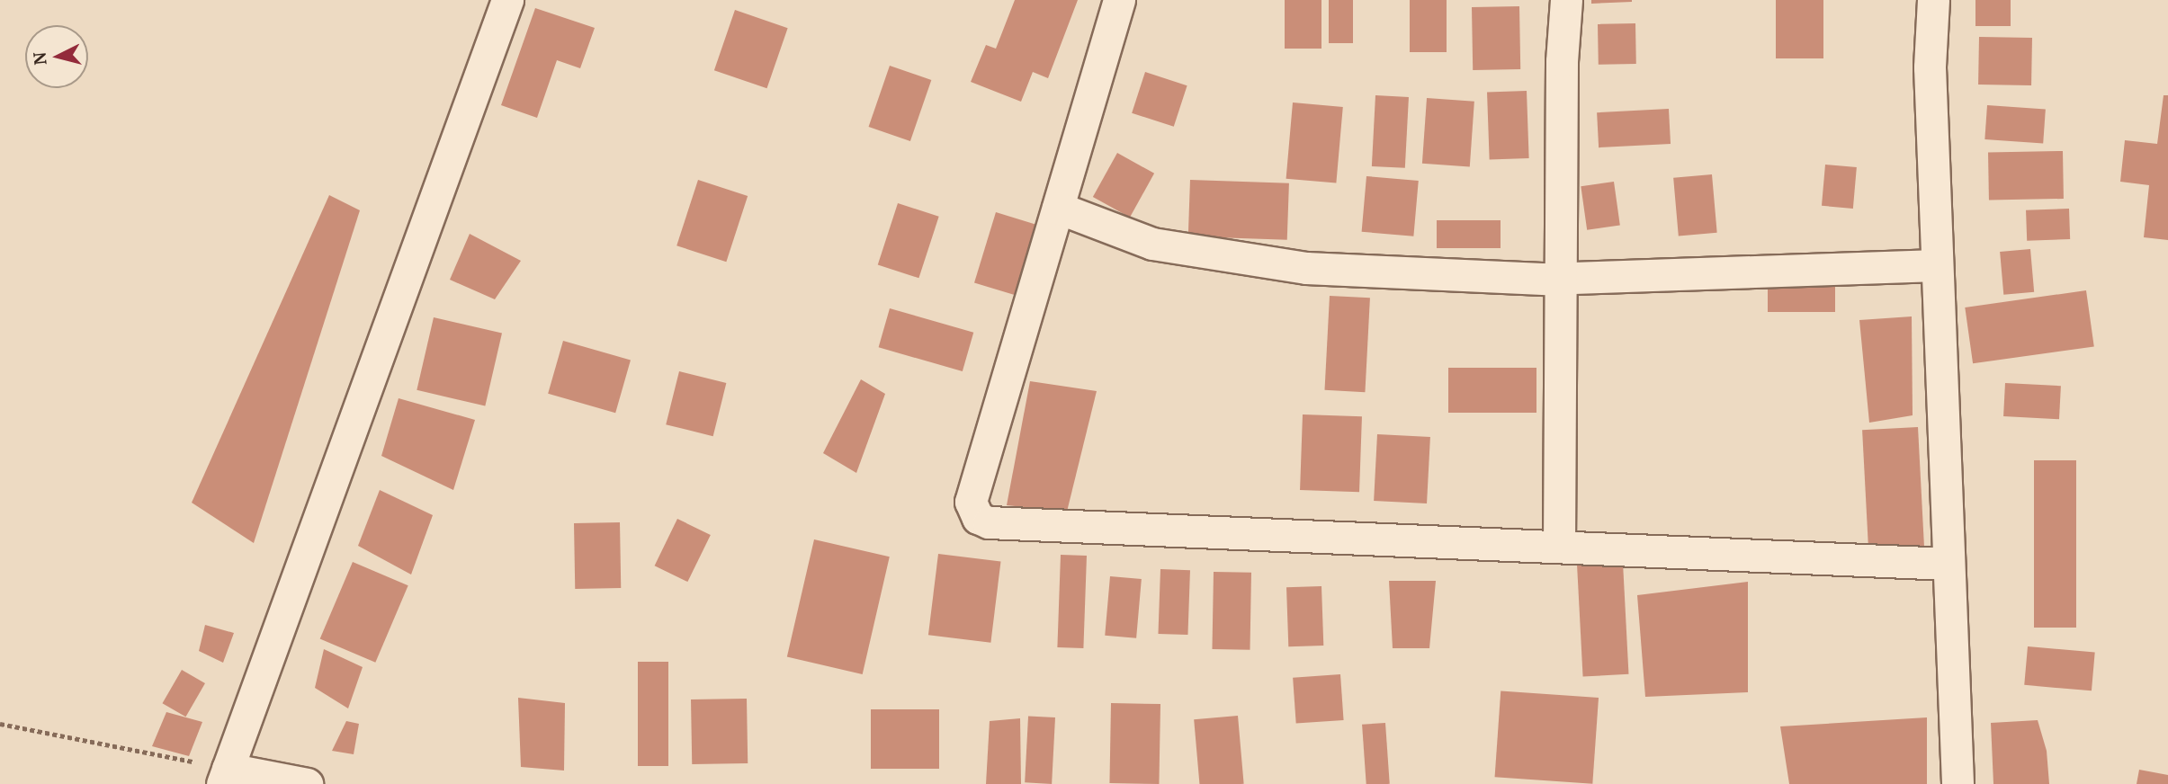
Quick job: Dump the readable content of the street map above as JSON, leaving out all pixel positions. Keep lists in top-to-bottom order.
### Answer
{
  "north": "left"
}
